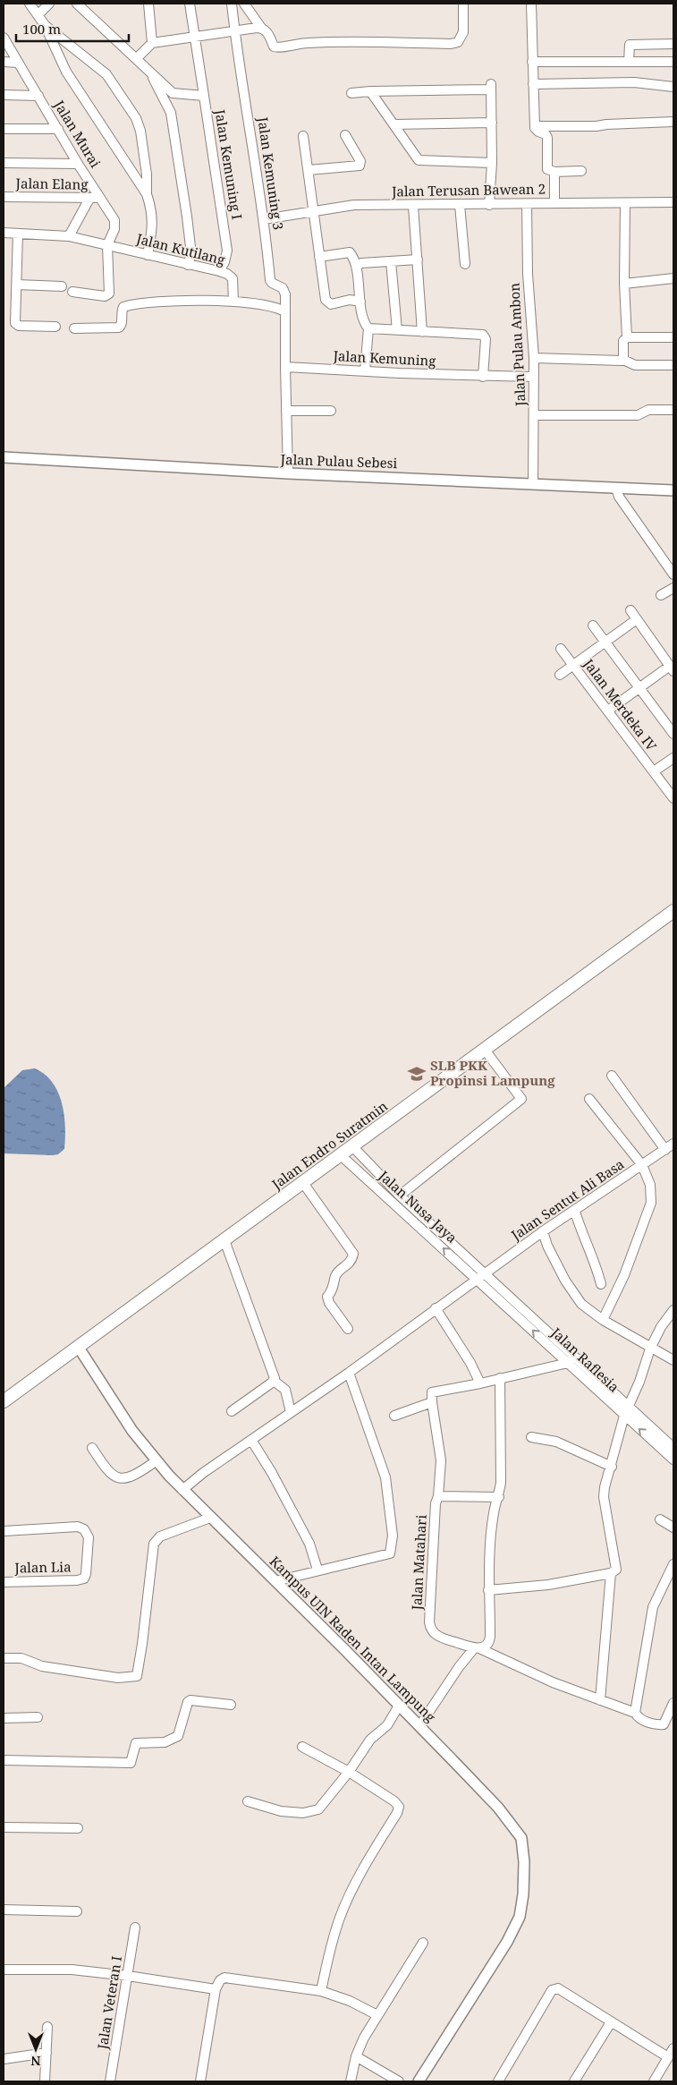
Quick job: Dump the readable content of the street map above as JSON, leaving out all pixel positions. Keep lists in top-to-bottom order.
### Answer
{
  "streets": {
    "main road": ["Jalan Endro Suratmin"],
    "street": [
      "Jalan Murai",
      "Jalan Kemuning I",
      "Jalan Kemuning 3",
      "Jalan Elang",
      "Jalan Terusan Bawean 2",
      "Jalan Kutilang",
      "Jalan Pulau Ambon",
      "Jalan Kemuning",
      "Jalan Pulau Sebesi",
      "Jalan Merdeka IV",
      "Jalan Sentut Ali Basa",
      "Jalan Nusa Jaya",
      "Jalan Raflesia",
      "Jalan Matahari",
      "Jalan Lia",
      "Kampus UIN Raden Intan Lampung",
      "Jalan Veteran I"
    ]
  },
  "crossings": [
    ["Jalan Murai", "Jalan Elang"],
    ["Jalan Murai", "Jalan Kutilang"],
    ["Jalan Kemuning I", "Jalan Kutilang"],
    ["Jalan Kemuning 3", "Jalan Terusan Bawean 2"],
    ["Jalan Terusan Bawean 2", "Jalan Pulau Ambon"],
    ["Jalan Pulau Ambon", "Jalan Kemuning"],
    ["Jalan Pulau Ambon", "Jalan Pulau Sebesi"],
    ["Jalan Endro Suratmin", "Jalan Nusa Jaya"],
    ["Jalan Endro Suratmin", "Kampus UIN Raden Intan Lampung"],
    ["Jalan Sentut Ali Basa", "Jalan Nusa Jaya"],
    ["Jalan Sentut Ali Basa", "Jalan Raflesia"],
    ["Jalan Sentut Ali Basa", "Kampus UIN Raden Intan Lampung"],
    ["Jalan Nusa Jaya", "Jalan Raflesia"]
  ],
  "places": {
    "school or university": ["SLB PKK Propinsi Lampung"]
  },
  "scale_bar": "100 m",
  "north": "bottom"
}
